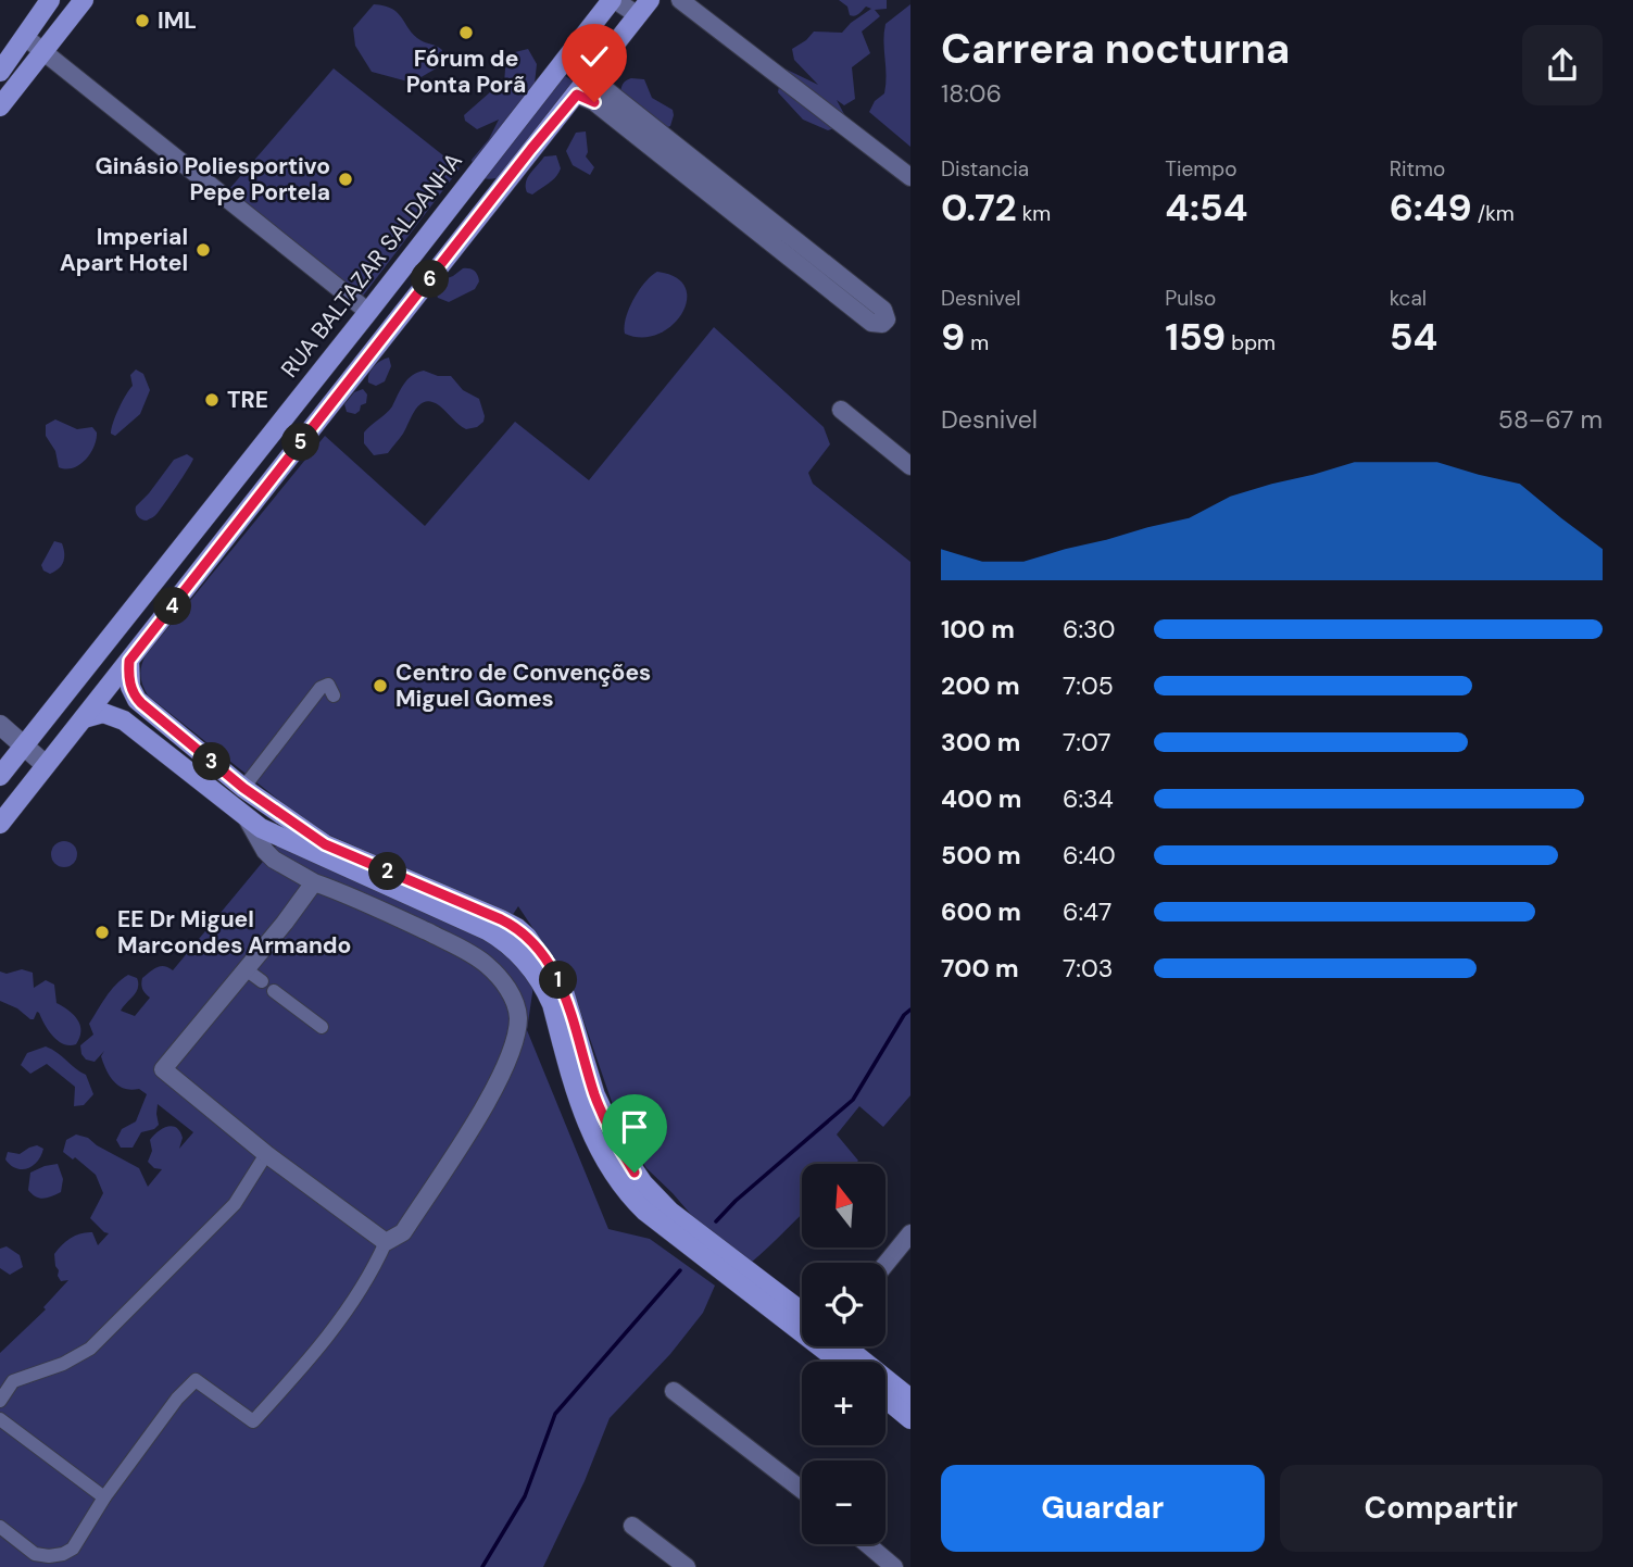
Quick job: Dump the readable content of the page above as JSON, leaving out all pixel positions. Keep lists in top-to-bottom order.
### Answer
{
  "streets": {
    "main road": ["RUA BALTAZAR SALDANHA"]
  },
  "places": [
    "IML",
    "Fórum de Ponta Porã",
    "Ginásio Poliesportivo Pepe Portela",
    "Imperial Apart Hotel",
    "TRE",
    "Centro de Convenções Miguel Gomes",
    "EE Dr Miguel Marcondes Armando"
  ],
  "north": "top",
  "page": {
    "heading": ["Carrera nocturna", "18:06"],
    "stats": [
      ["Distancia", "0.72 km"],
      ["Tiempo", "4:54"],
      ["Ritmo", "6:49 /km"],
      ["Desnivel", "9 m"],
      ["Pulso", "159 bpm"],
      ["kcal", "54"]
    ],
    "pins": [
      "6",
      "5",
      "4",
      "3",
      "2",
      "1"
    ],
    "chart": ["Desnivel", "58–67 m"],
    "list": [
      {
        "name": "100 m",
        "note": "6:30"
      },
      {
        "name": "200 m",
        "note": "7:05"
      },
      {
        "name": "300 m",
        "note": "7:07"
      },
      {
        "name": "400 m",
        "note": "6:34"
      },
      {
        "name": "500 m",
        "note": "6:40"
      },
      {
        "name": "600 m",
        "note": "6:47"
      },
      {
        "name": "700 m",
        "note": "7:03"
      }
    ],
    "map_buttons": ["+", "−"],
    "buttons": ["Guardar", "Compartir"]
  }
}
